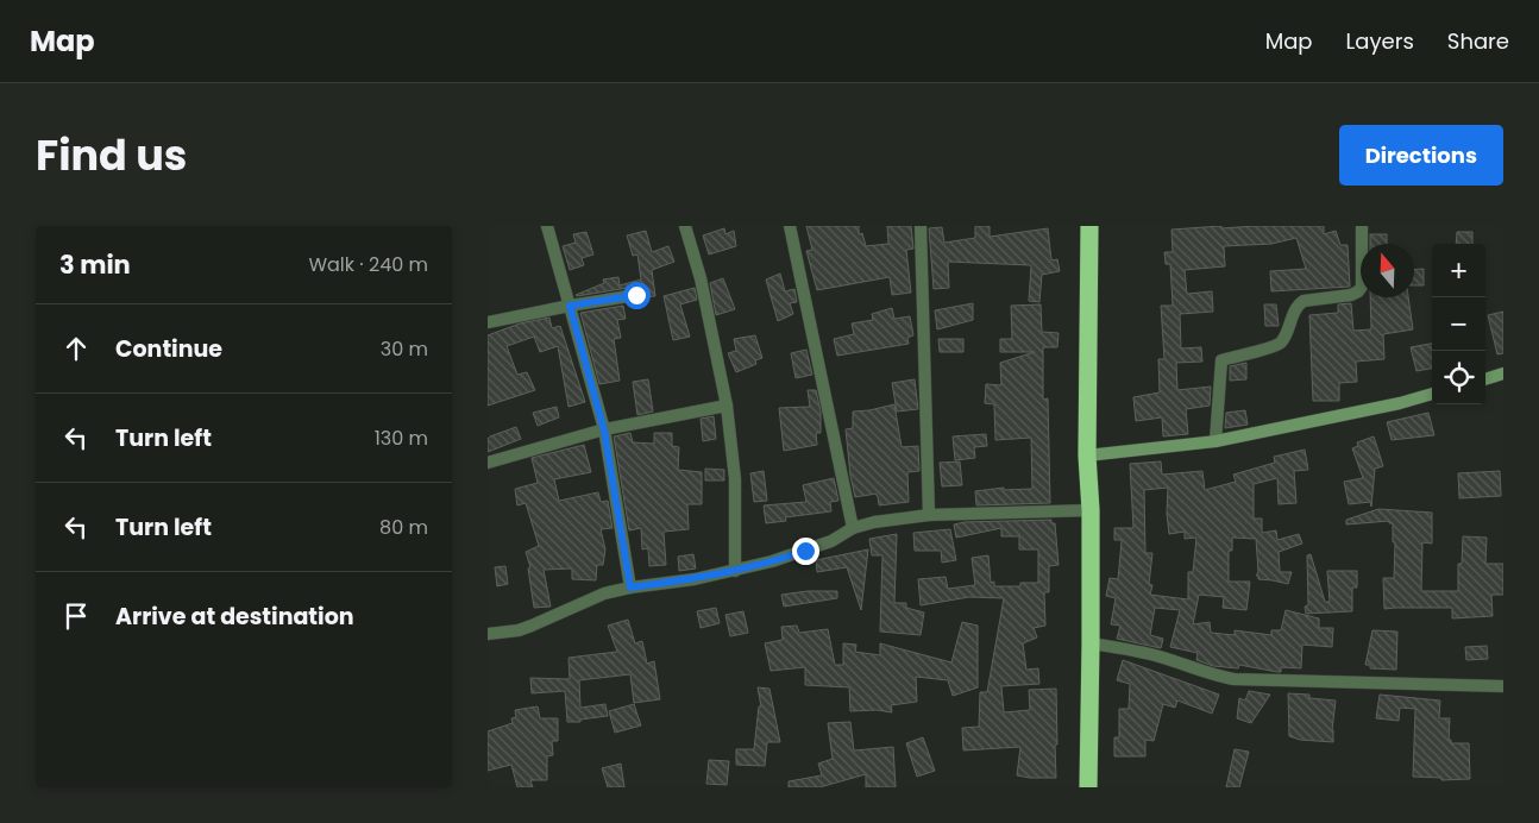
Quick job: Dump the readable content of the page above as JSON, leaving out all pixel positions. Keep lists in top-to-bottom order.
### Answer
{
  "north": "top",
  "page": {
    "header": "Map",
    "nav": ["Map", "Layers", "Share"],
    "title": "Find us",
    "buttons": "Directions",
    "heading": ["3 min", "Walk · 240 m"],
    "map_buttons": ["+", "−"],
    "list": [
      ["Continue", "30 m"],
      ["Turn left", "130 m"],
      ["Turn left", "80 m"],
      "Arrive at destination"
    ]
  }
}
